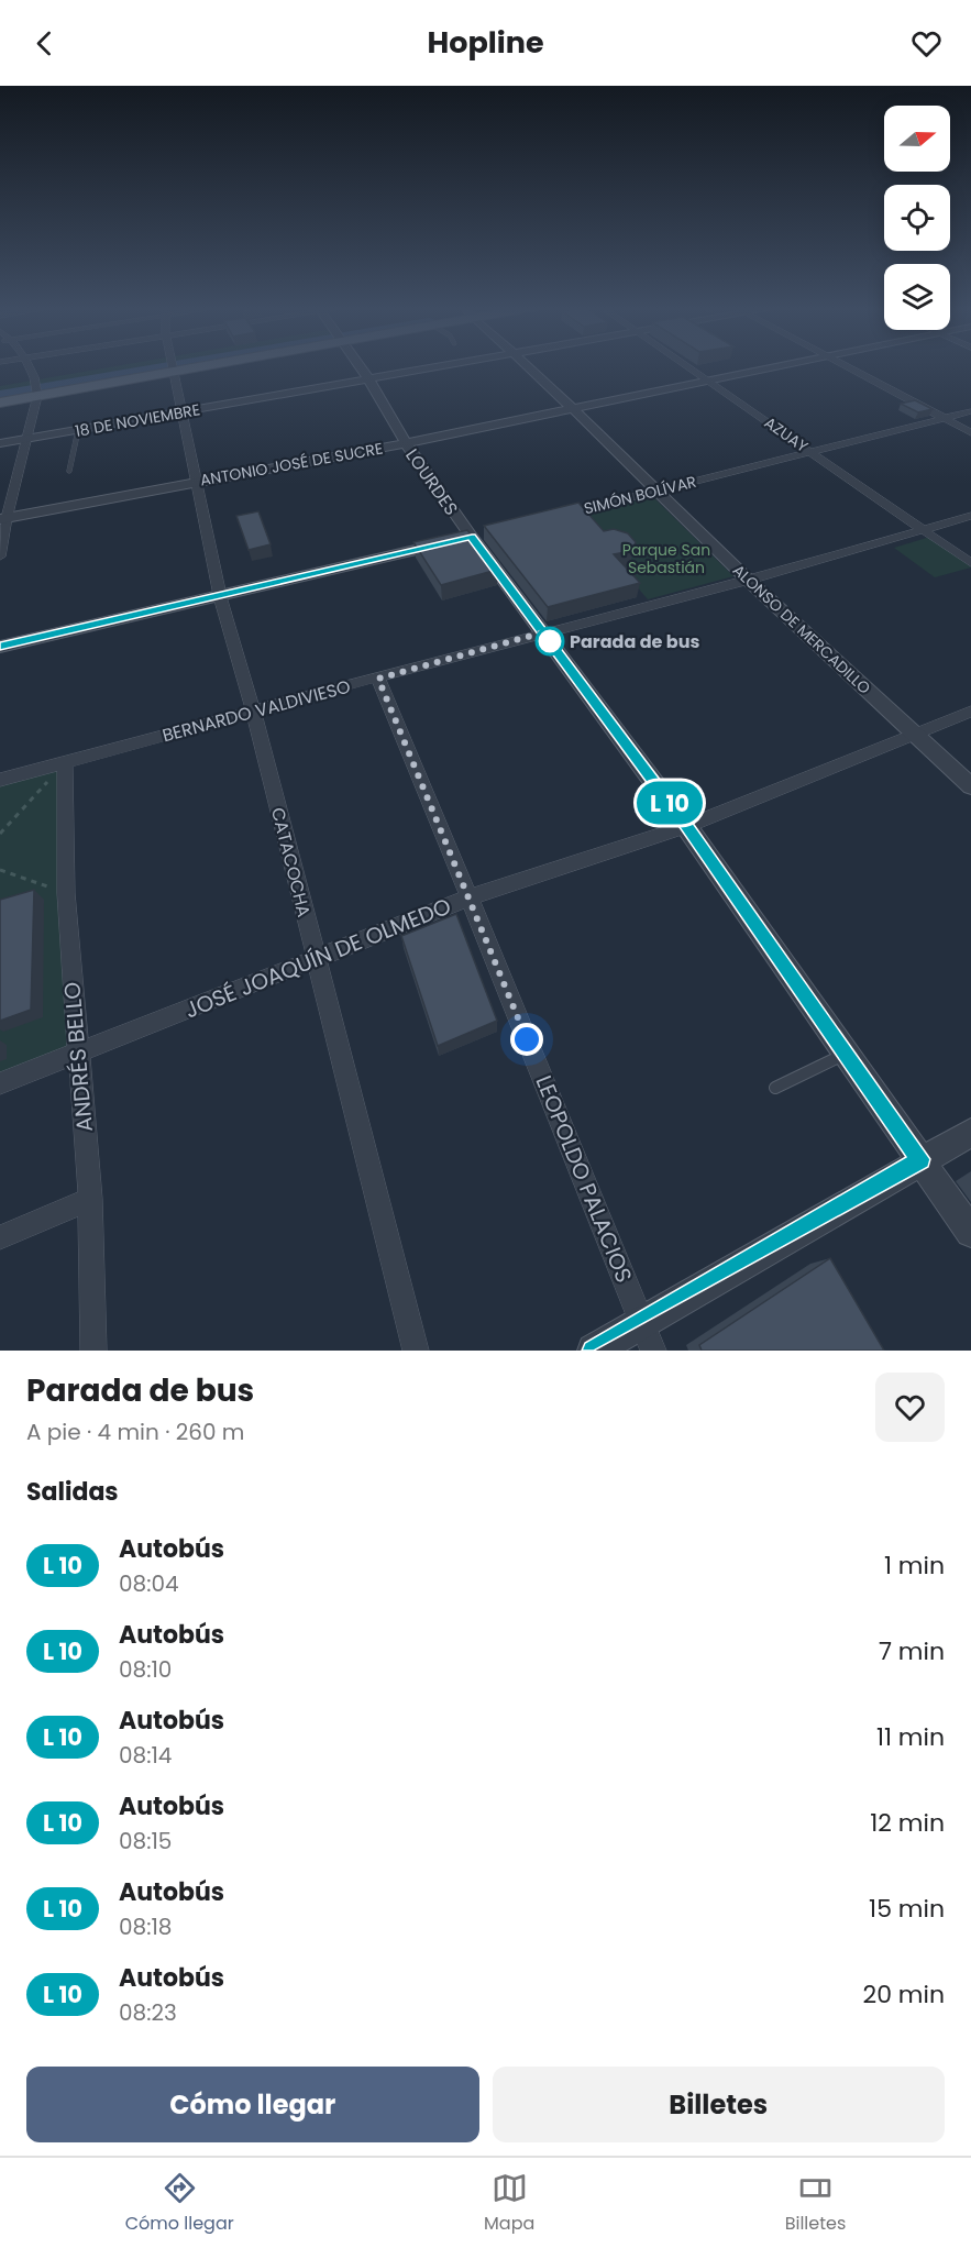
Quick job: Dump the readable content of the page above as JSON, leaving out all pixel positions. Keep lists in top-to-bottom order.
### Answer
{
  "streets": {
    "street": [
      "18 DE NOVIEMBRE",
      "AZUAY",
      "ANTONIO JOSÉ DE SUCRE",
      "LOURDES",
      "SIMÓN BOLÍVAR",
      "ALONSO DE MERCADILLO",
      "BERNARDO VALDIVIESO",
      "CATACOCHA",
      "JOSÉ JOAQUÍN DE OLMEDO",
      "ANDRÉS BELLO",
      "LEOPOLDO PALACIOS"
    ]
  },
  "crossings": [
    ["18 DE NOVIEMBRE", "LOURDES"],
    ["18 DE NOVIEMBRE", "CATACOCHA"],
    ["AZUAY", "ANTONIO JOSÉ DE SUCRE"],
    ["AZUAY", "SIMÓN BOLÍVAR"],
    ["AZUAY", "BERNARDO VALDIVIESO"],
    ["ANTONIO JOSÉ DE SUCRE", "LOURDES"],
    ["ANTONIO JOSÉ DE SUCRE", "ALONSO DE MERCADILLO"],
    ["ANTONIO JOSÉ DE SUCRE", "CATACOCHA"],
    ["LOURDES", "BERNARDO VALDIVIESO"],
    ["LOURDES", "JOSÉ JOAQUÍN DE OLMEDO"],
    ["SIMÓN BOLÍVAR", "ALONSO DE MERCADILLO"],
    ["ALONSO DE MERCADILLO", "BERNARDO VALDIVIESO"],
    ["ALONSO DE MERCADILLO", "JOSÉ JOAQUÍN DE OLMEDO"],
    ["BERNARDO VALDIVIESO", "CATACOCHA"],
    ["BERNARDO VALDIVIESO", "ANDRÉS BELLO"],
    ["BERNARDO VALDIVIESO", "LEOPOLDO PALACIOS"],
    ["CATACOCHA", "JOSÉ JOAQUÍN DE OLMEDO"],
    ["JOSÉ JOAQUÍN DE OLMEDO", "ANDRÉS BELLO"],
    ["JOSÉ JOAQUÍN DE OLMEDO", "LEOPOLDO PALACIOS"]
  ],
  "parks": ["Parque San Sebastián"],
  "places": ["Parada de bus"],
  "north": "right",
  "page": {
    "header": "Hopline",
    "on_map": "L 10",
    "heading": [
      ["Parada de bus", "A pie · 4 min · 260 m"],
      "Salidas"
    ],
    "list": [
      {
        "mark": "L 10",
        "name": "Autobús",
        "note": "08:04",
        "value": "1 min"
      },
      {
        "mark": "L 10",
        "name": "Autobús",
        "note": "08:10",
        "value": "7 min"
      },
      {
        "mark": "L 10",
        "name": "Autobús",
        "note": "08:14",
        "value": "11 min"
      },
      {
        "mark": "L 10",
        "name": "Autobús",
        "note": "08:15",
        "value": "12 min"
      },
      {
        "mark": "L 10",
        "name": "Autobús",
        "note": "08:18",
        "value": "15 min"
      },
      {
        "mark": "L 10",
        "name": "Autobús",
        "note": "08:23",
        "value": "20 min"
      }
    ],
    "buttons": ["Cómo llegar", "Billetes"],
    "tabs": ["Cómo llegar", "Mapa", "Billetes"]
  }
}
